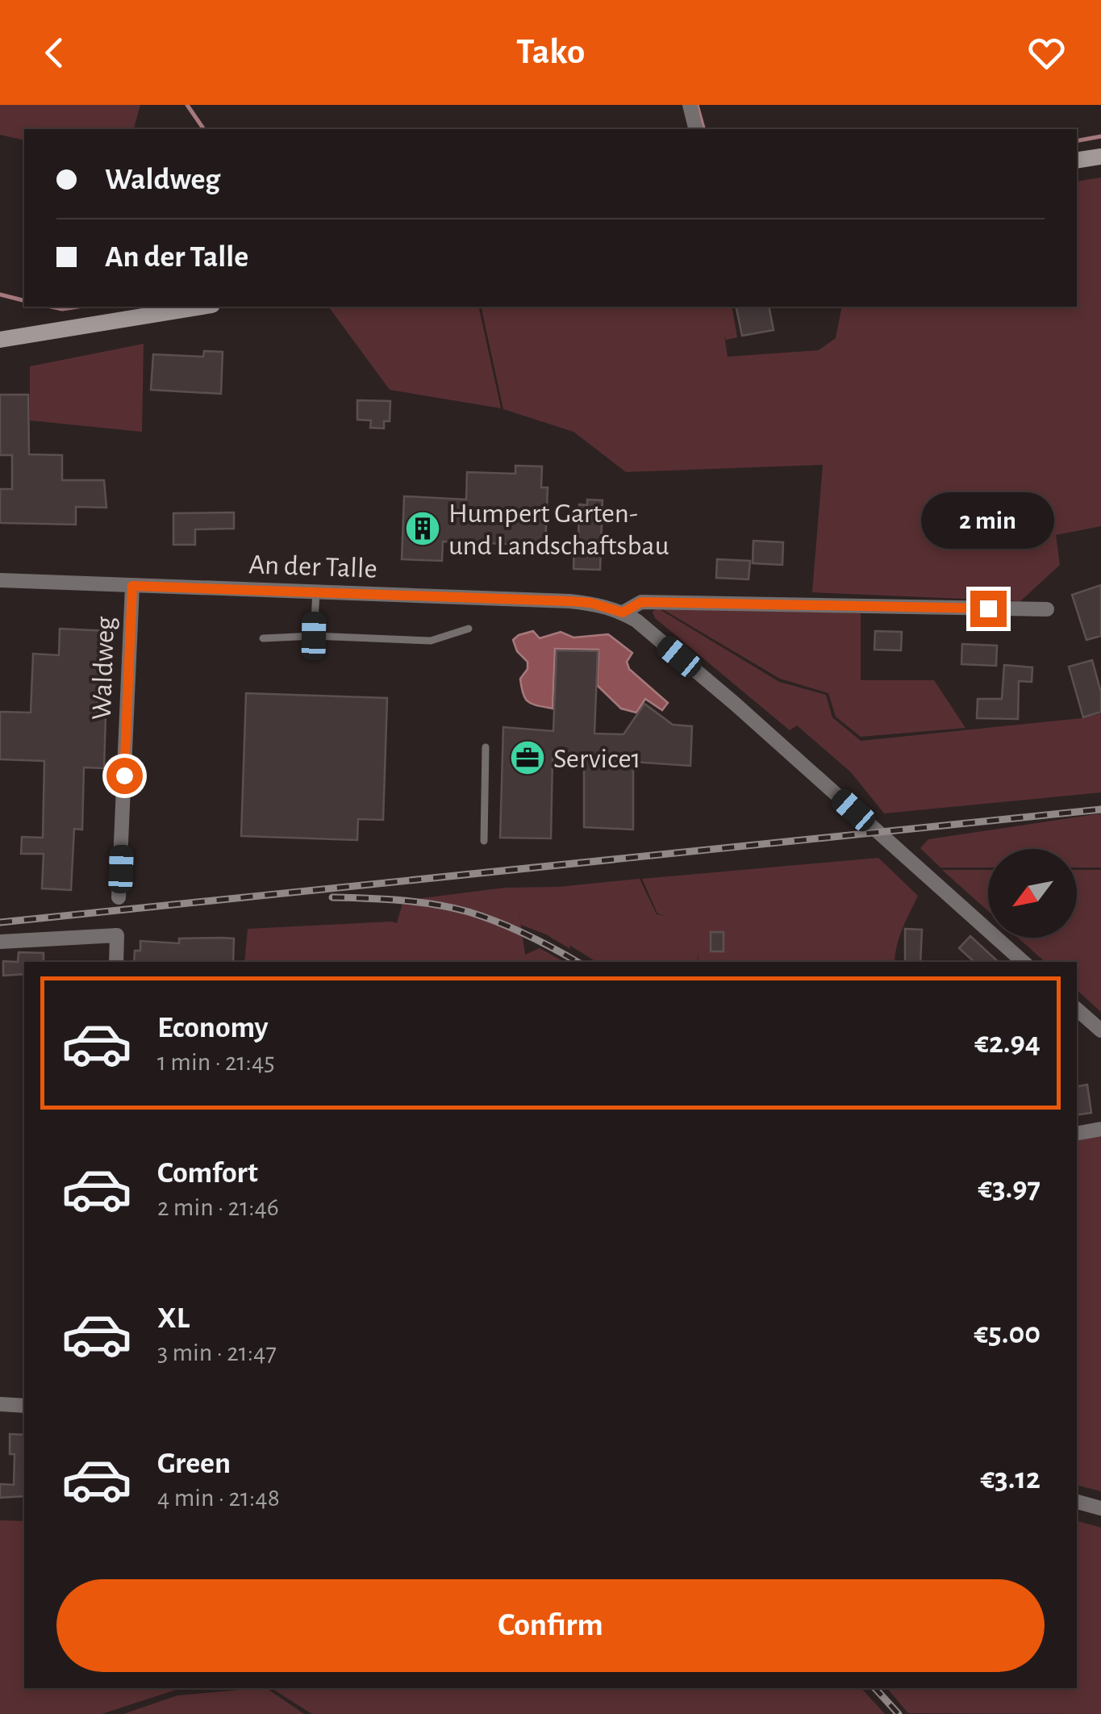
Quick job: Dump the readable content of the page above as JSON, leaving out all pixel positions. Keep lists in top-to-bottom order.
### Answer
{
  "streets": {
    "street": ["An der Talle", "Waldweg"]
  },
  "crossings": [
    ["An der Talle", "Waldweg"]
  ],
  "places": {
    "building": ["Humpert Garten- und Landschaftsbau"],
    "office": ["Service1"]
  },
  "north": "bottom left",
  "page": {
    "header": "Tako",
    "banner": ["Waldweg", "An der Talle"],
    "bubble": "2 min",
    "list": [
      {
        "name": "Economy",
        "note": "1 min · 21:45",
        "value": "€2.94"
      },
      {
        "name": "Comfort",
        "note": "2 min · 21:46",
        "value": "€3.97"
      },
      {
        "name": "XL",
        "note": "3 min · 21:47",
        "value": "€5.00"
      },
      {
        "name": "Green",
        "note": "4 min · 21:48",
        "value": "€3.12"
      }
    ],
    "buttons": "Confirm"
  }
}
